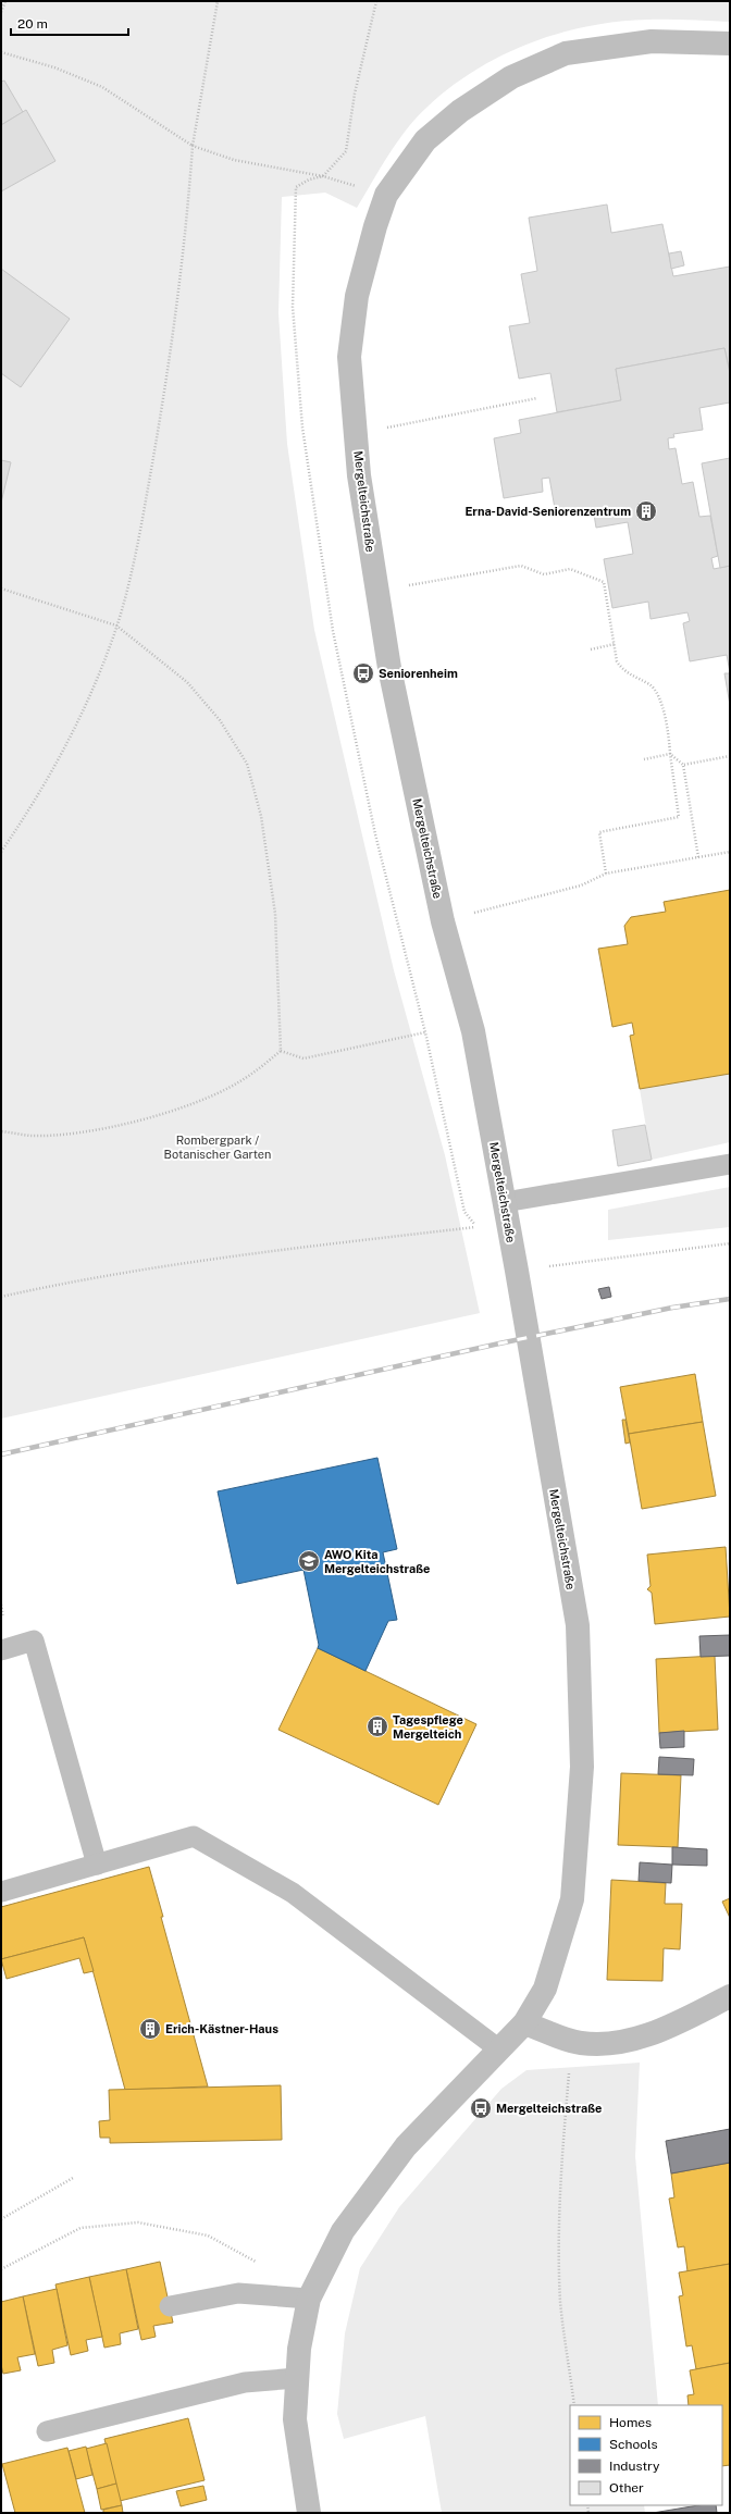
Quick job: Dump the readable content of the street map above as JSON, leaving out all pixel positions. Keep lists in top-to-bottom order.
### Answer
{
  "streets": {
    "street": ["Mergelteichstraße"]
  },
  "parks": ["Rombergpark / Botanischer Garten"],
  "places": {
    "building": ["Erna-David-Seniorenzentrum", "Tagespflege Mergelteich", "Erich-Kästner-Haus"],
    "bus stop": ["Seniorenheim", "Mergelteichstraße"],
    "school or university": ["AWO Kita Mergelteichstraße"]
  },
  "legend": [
    "Homes",
    "Schools",
    "Industry",
    "Other"
  ],
  "scale_bar": "20 m"
}
